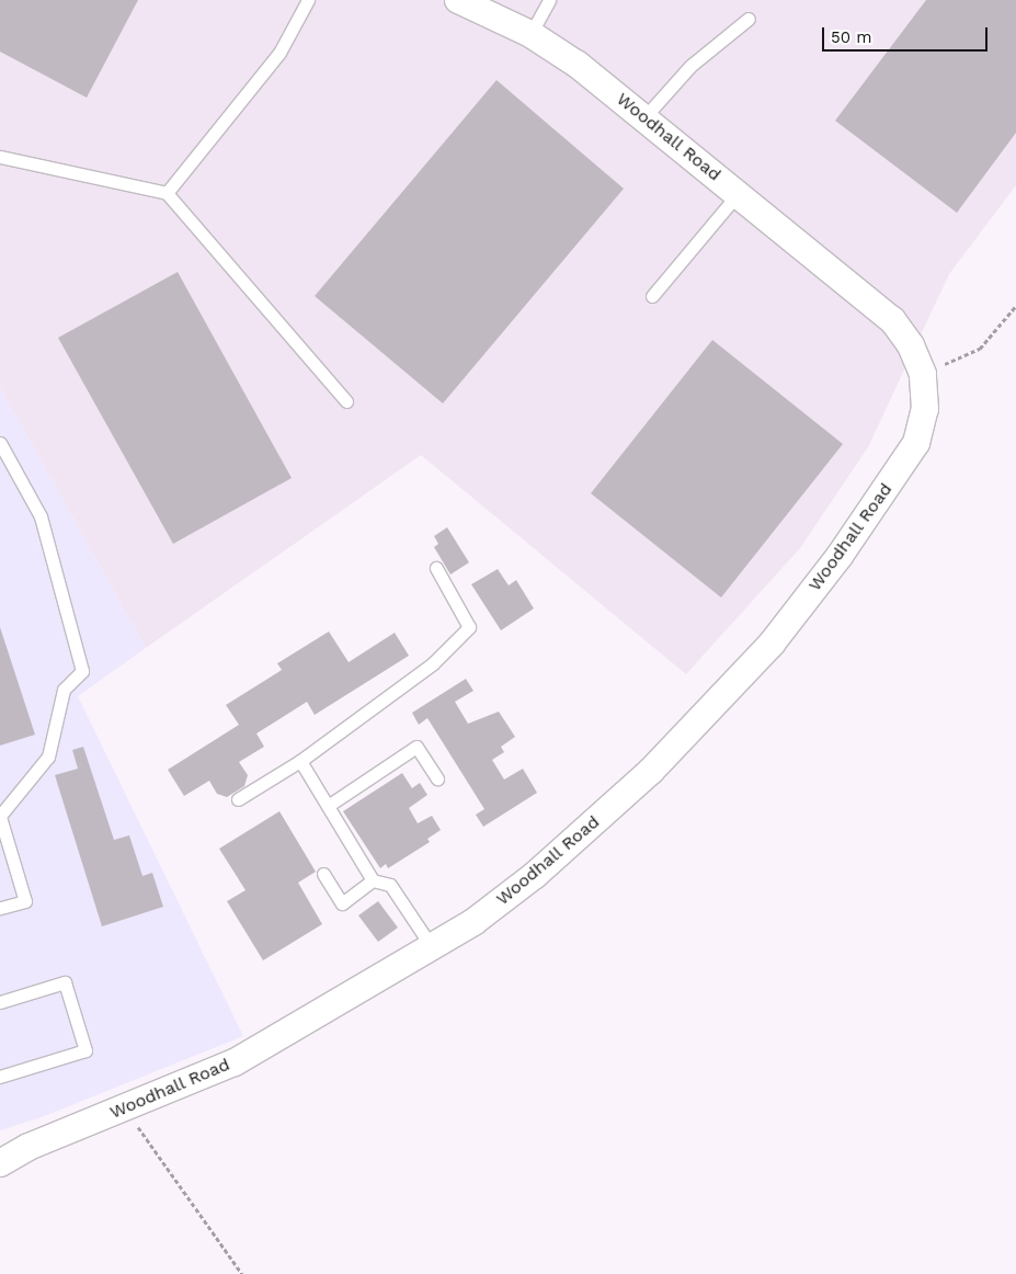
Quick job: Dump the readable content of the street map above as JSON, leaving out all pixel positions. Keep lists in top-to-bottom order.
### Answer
{
  "streets": {
    "street": ["Woodhall Road"]
  },
  "scale_bar": "50 m"
}
